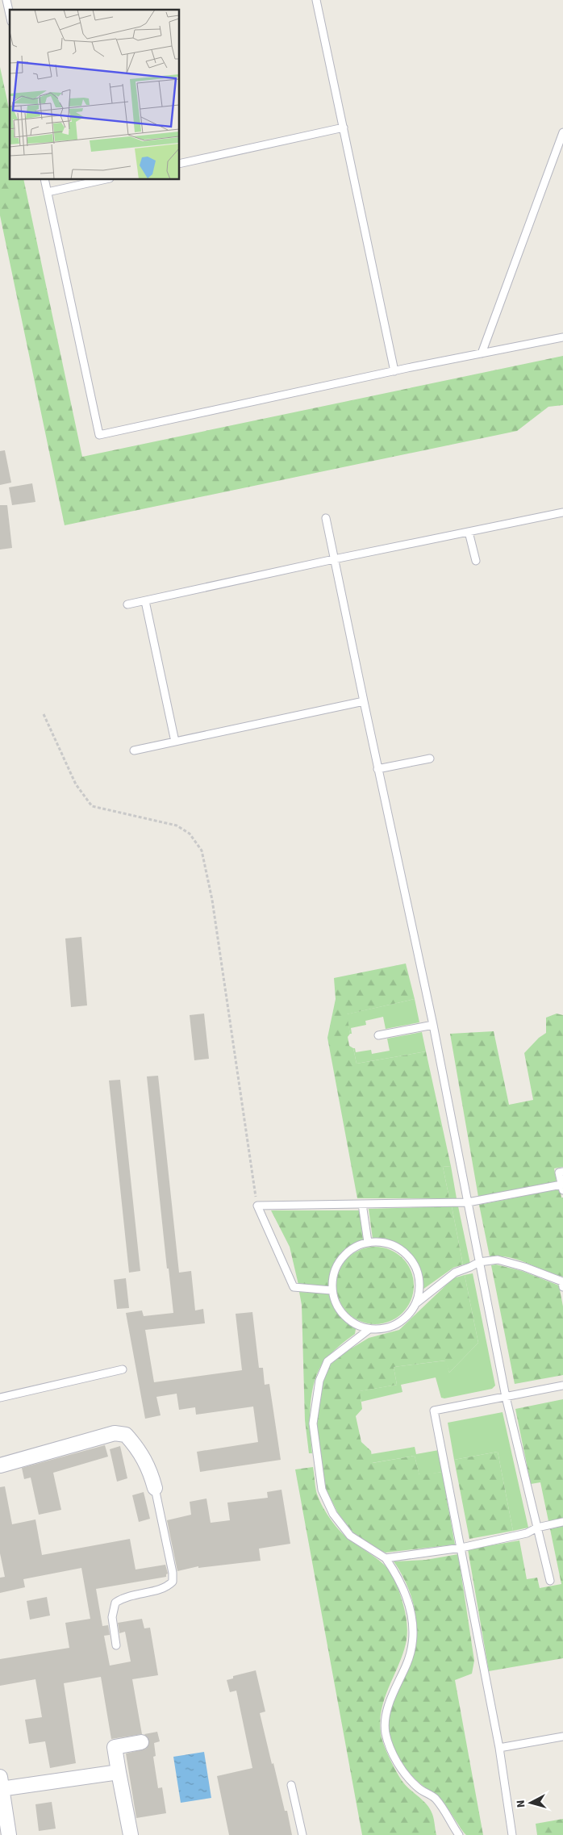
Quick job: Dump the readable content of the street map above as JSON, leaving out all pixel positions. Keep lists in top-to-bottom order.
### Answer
{
  "north": "left"
}
